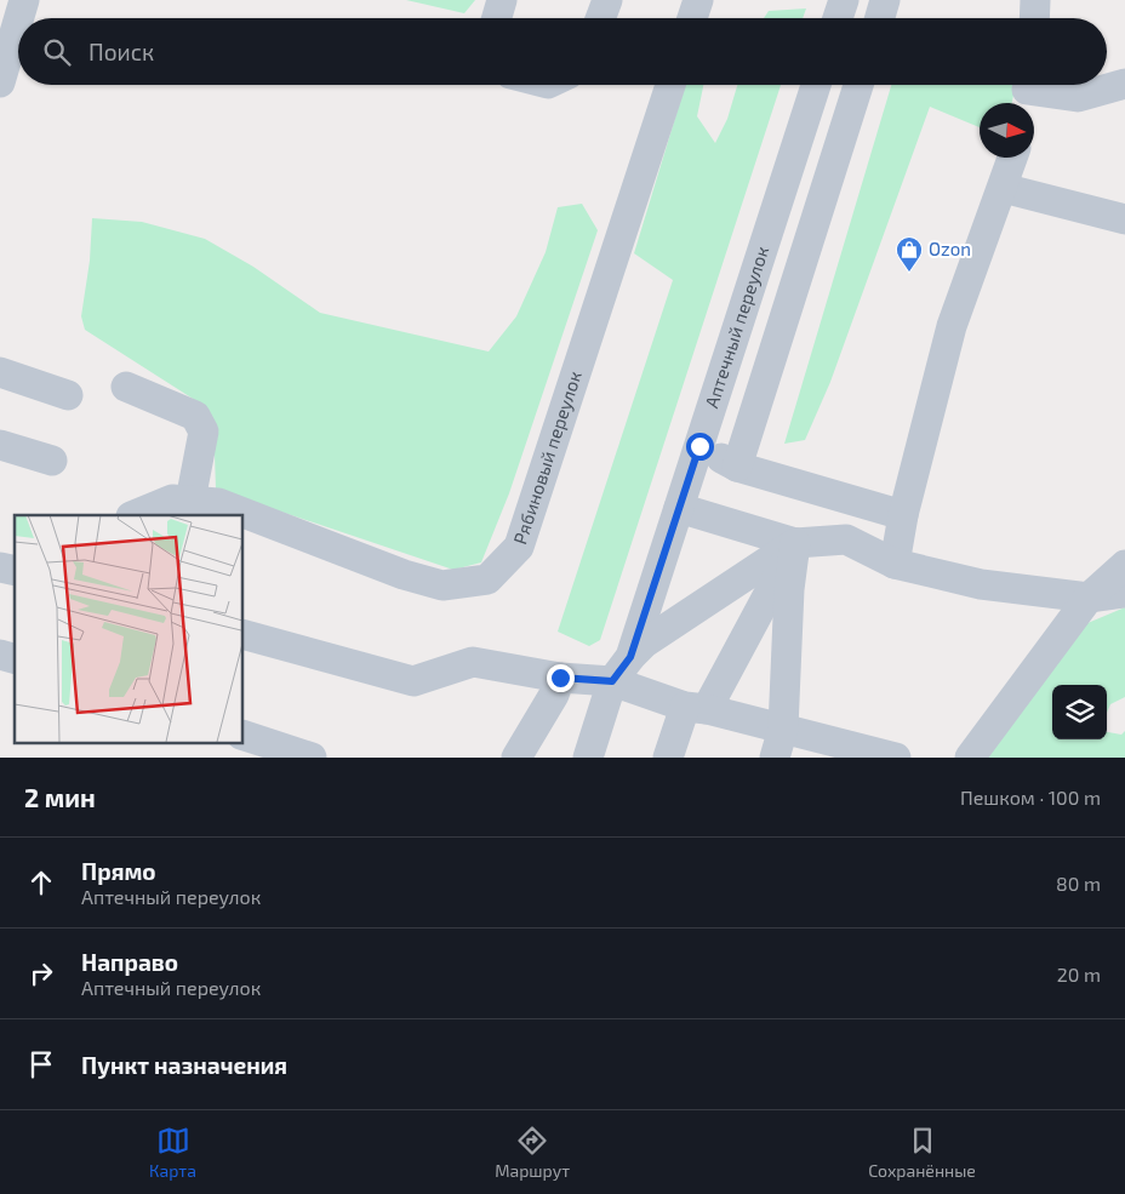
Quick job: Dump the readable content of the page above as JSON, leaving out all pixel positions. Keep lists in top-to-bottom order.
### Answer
{
  "streets": {
    "street": ["Аптечный переулок", "Рябиновый переулок"]
  },
  "places": {
    "shop": ["Ozon"]
  },
  "north": "right",
  "page": {
    "search": "Поиск",
    "heading": ["2 мин", "Пешком · 100 m"],
    "list": [
      ["Прямо", "Аптечный переулок", "80 m"],
      ["Направо", "Аптечный переулок", "20 m"],
      "Пункт назначения"
    ],
    "nav": ["Карта", "Маршрут", "Сохранённые"]
  }
}
